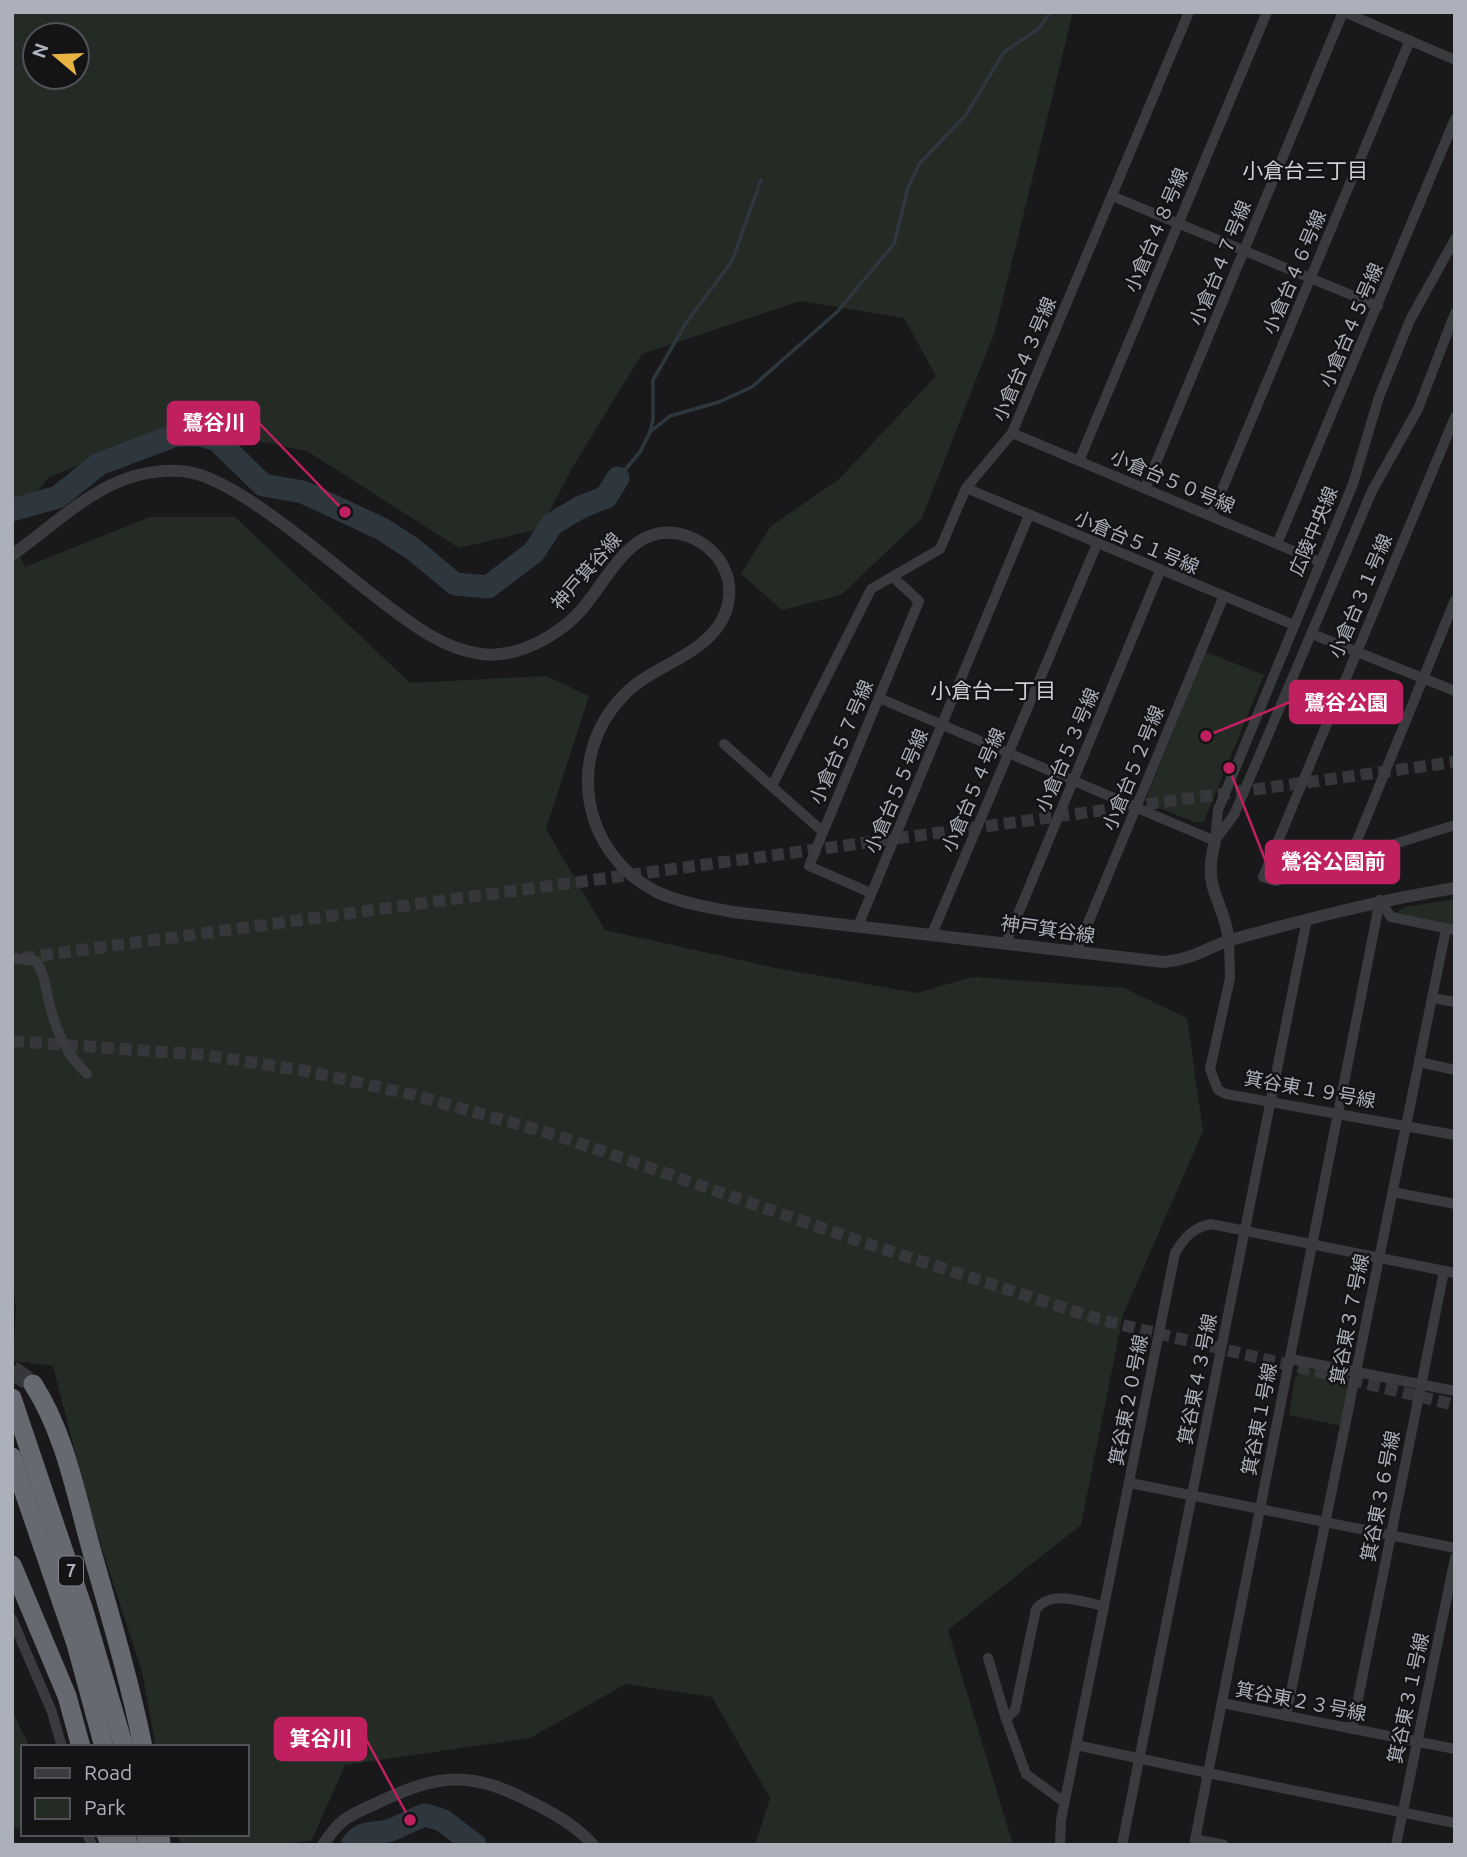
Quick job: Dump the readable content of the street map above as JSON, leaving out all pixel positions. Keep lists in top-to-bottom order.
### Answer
{
  "streets": {
    "highway": ["7"],
    "street": [
      "小倉台４８号線",
      "小倉台４７号線",
      "小倉台４６号線",
      "小倉台４５号線",
      "小倉台４３号線",
      "小倉台５０号線",
      "広陵中央線",
      "小倉台５１号線",
      "神戸箕谷線",
      "小倉台３１号線",
      "小倉台５７号線",
      "小倉台５３号線",
      "小倉台５２号線",
      "小倉台５４号線",
      "小倉台５５号線",
      "箕谷東１９号線",
      "箕谷東３７号線",
      "箕谷東４３号線",
      "箕谷東２０号線",
      "箕谷東１号線",
      "箕谷東３６号線",
      "箕谷東３１号線",
      "箕谷東２３号線"
    ]
  },
  "crossings": [
    ["小倉台４８号線", "小倉台５０号線"],
    ["小倉台４７号線", "小倉台５０号線"],
    ["小倉台４６号線", "小倉台５０号線"],
    ["小倉台４５号線", "小倉台５０号線"],
    ["小倉台４３号線", "小倉台５０号線"],
    ["小倉台４３号線", "小倉台５１号線"],
    ["小倉台４３号線", "小倉台５７号線"],
    ["小倉台５０号線", "広陵中央線"],
    ["広陵中央線", "小倉台５１号線"],
    ["広陵中央線", "神戸箕谷線"],
    ["広陵中央線", "箕谷東１９号線"],
    ["小倉台５１号線", "小倉台５３号線"],
    ["小倉台５１号線", "小倉台５２号線"],
    ["小倉台５１号線", "小倉台５４号線"],
    ["小倉台５１号線", "小倉台５５号線"],
    ["神戸箕谷線", "小倉台５３号線"],
    ["神戸箕谷線", "小倉台５２号線"],
    ["神戸箕谷線", "小倉台５４号線"],
    ["神戸箕谷線", "小倉台５５号線"],
    ["神戸箕谷線", "箕谷東１９号線"],
    ["小倉台５７号線", "小倉台５５号線"],
    ["箕谷東１９号線", "箕谷東３７号線"],
    ["箕谷東１９号線", "箕谷東４３号線"],
    ["箕谷東１９号線", "箕谷東１号線"],
    ["箕谷東３７号線", "箕谷東２０号線"],
    ["箕谷東３７号線", "箕谷東２３号線"],
    ["箕谷東４３号線", "箕谷東２０号線"],
    ["箕谷東２０号線", "箕谷東１号線"],
    ["箕谷東２０号線", "箕谷東３６号線"],
    ["箕谷東１号線", "箕谷東２３号線"],
    ["箕谷東３６号線", "箕谷東２３号線"],
    ["箕谷東３１号線", "箕谷東２３号線"]
  ],
  "districts": ["小倉台三丁目", "小倉台一丁目"],
  "places": [
    "鷺谷川",
    "鷺谷公園",
    "鶯谷公園前",
    "箕谷川"
  ],
  "legend": ["Road", "Park"],
  "north": "left"
}
